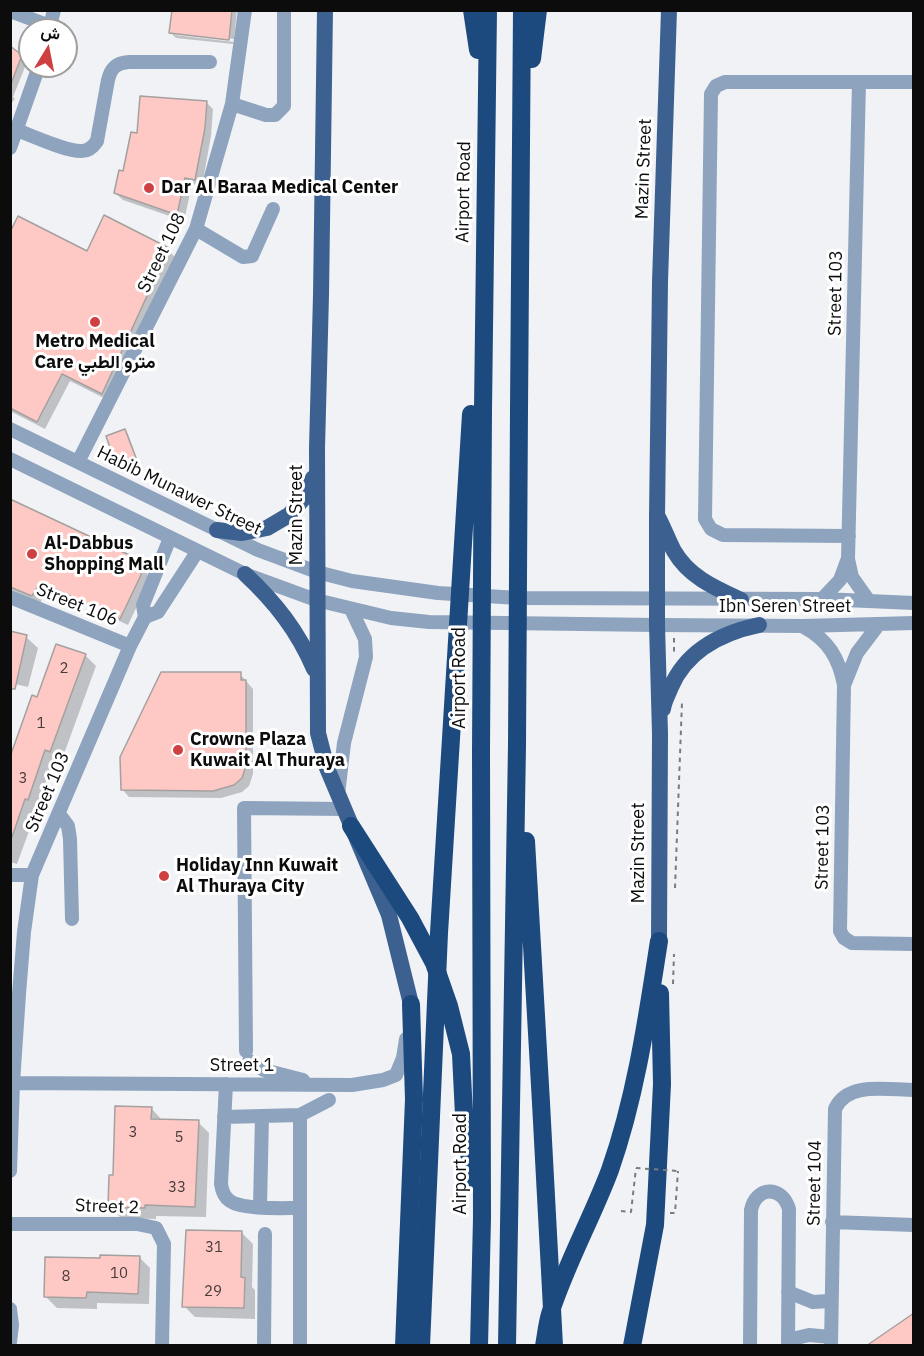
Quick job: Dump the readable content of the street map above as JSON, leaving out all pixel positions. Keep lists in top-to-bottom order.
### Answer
{
  "streets": {
    "highway": ["Airport Road"],
    "main road": ["Mazin Street"],
    "street": [
      "Street 108",
      "Street 103",
      "Habib Munawer Street",
      "Street 106",
      "Ibn Seren Street",
      "Street 1",
      "Street 104",
      "Street 2"
    ]
  },
  "crossings": [
    ["Mazin Street", "Habib Munawer Street"],
    ["Mazin Street", "Ibn Seren Street"],
    ["Mazin Street", "Street 1"],
    ["Street 108", "Habib Munawer Street"],
    ["Street 103", "Street 106"],
    ["Street 103", "Ibn Seren Street"],
    ["Street 103", "Street 1"],
    ["Habib Munawer Street", "Ibn Seren Street"]
  ],
  "places": [
    "Dar Al Baraa Medical Center",
    "Metro Medical Care مترو الطبي",
    "Al-Dabbus Shopping Mall",
    "Crowne Plaza Kuwait Al Thuraya",
    "Holiday Inn Kuwait Al Thuraya City"
  ],
  "house_numbers": [
    "2",
    "1",
    "3",
    "3",
    "5",
    "33",
    "31",
    "10",
    "8",
    "29"
  ],
  "north": "top"
}
